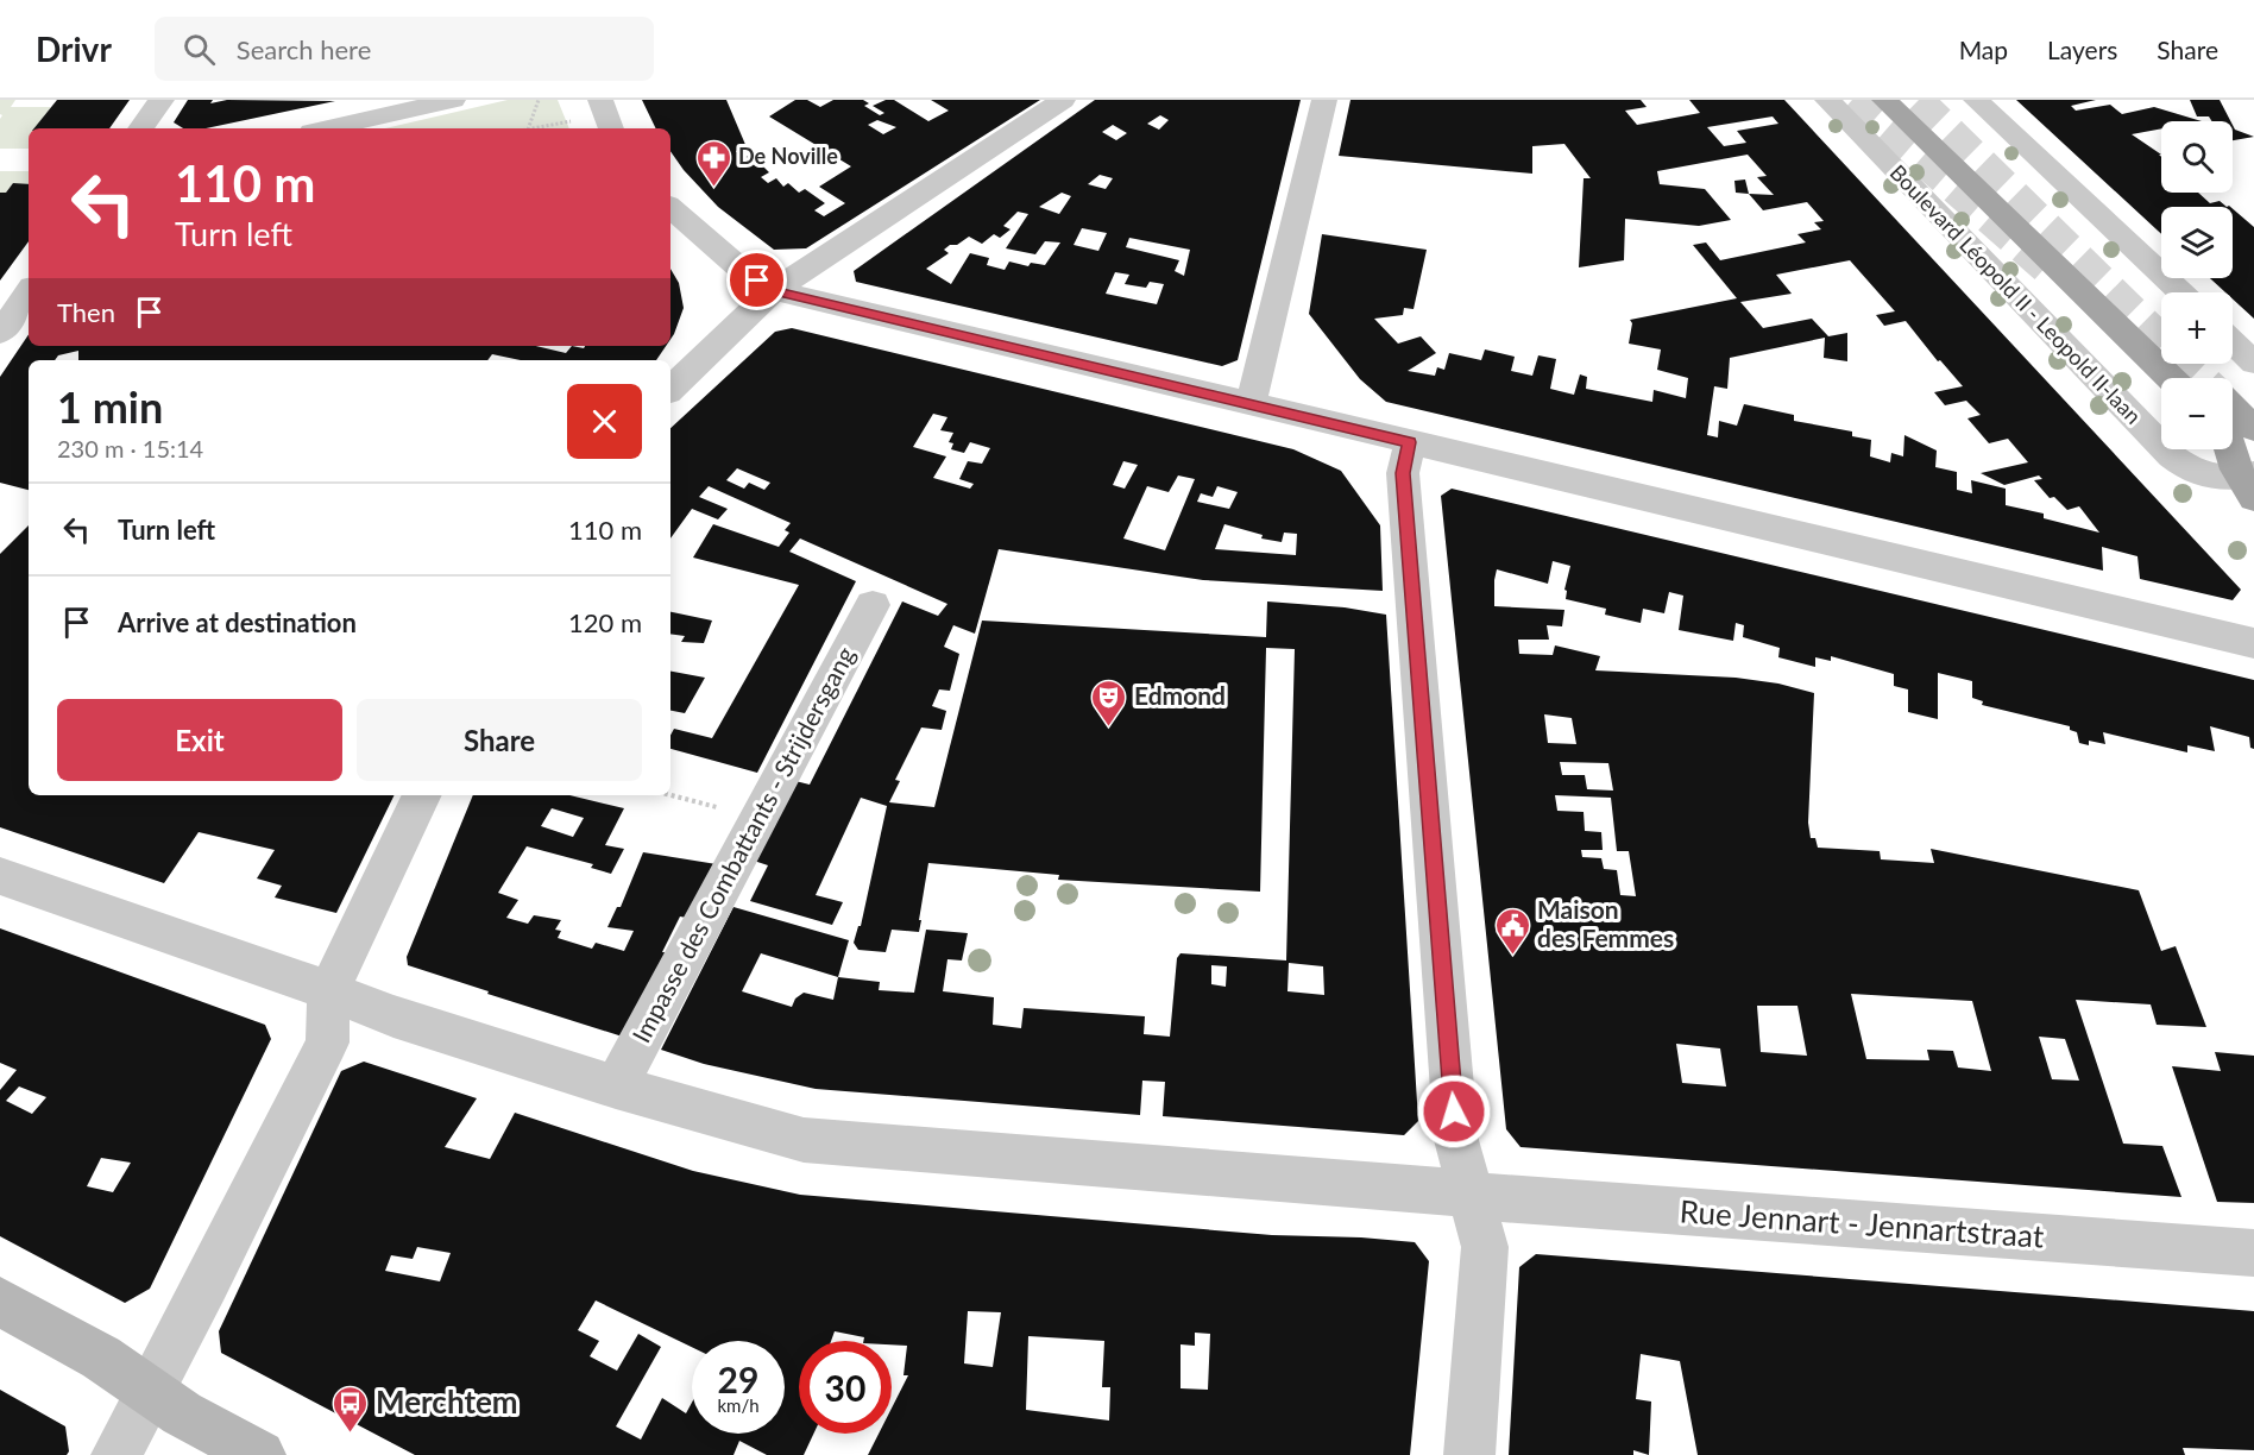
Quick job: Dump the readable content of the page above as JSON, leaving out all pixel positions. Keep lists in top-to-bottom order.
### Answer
{
  "streets": {
    "main road": ["Boulevard Léopold II - Leopold II-laan"],
    "street": ["Impasse des Combattants - Strijdersgang", "Rue Jennart - Jennartstraat"]
  },
  "crossings": [
    ["Impasse des Combattants - Strijdersgang", "Rue Jennart - Jennartstraat"]
  ],
  "places": {
    "pharmacy": ["De Noville"],
    "theatre": ["Edmond"],
    "public building": ["Maison des Femmes"],
    "bus stop": ["Merchtem"]
  },
  "page": {
    "header": "Drivr",
    "search": "Search here",
    "nav": ["Map", "Layers", "Share"],
    "map_buttons": ["+", "−"],
    "turn": ["110 m", "Turn left"],
    "then": "Then",
    "heading": ["1 min", "230 m · 15:14"],
    "list": [
      {
        "name": "Turn left",
        "value": "110 m"
      },
      {
        "name": "Arrive at destination",
        "value": "120 m"
      }
    ],
    "buttons": ["Exit", "Share"],
    "speed": "29 km/h",
    "limit": "30"
  }
}
